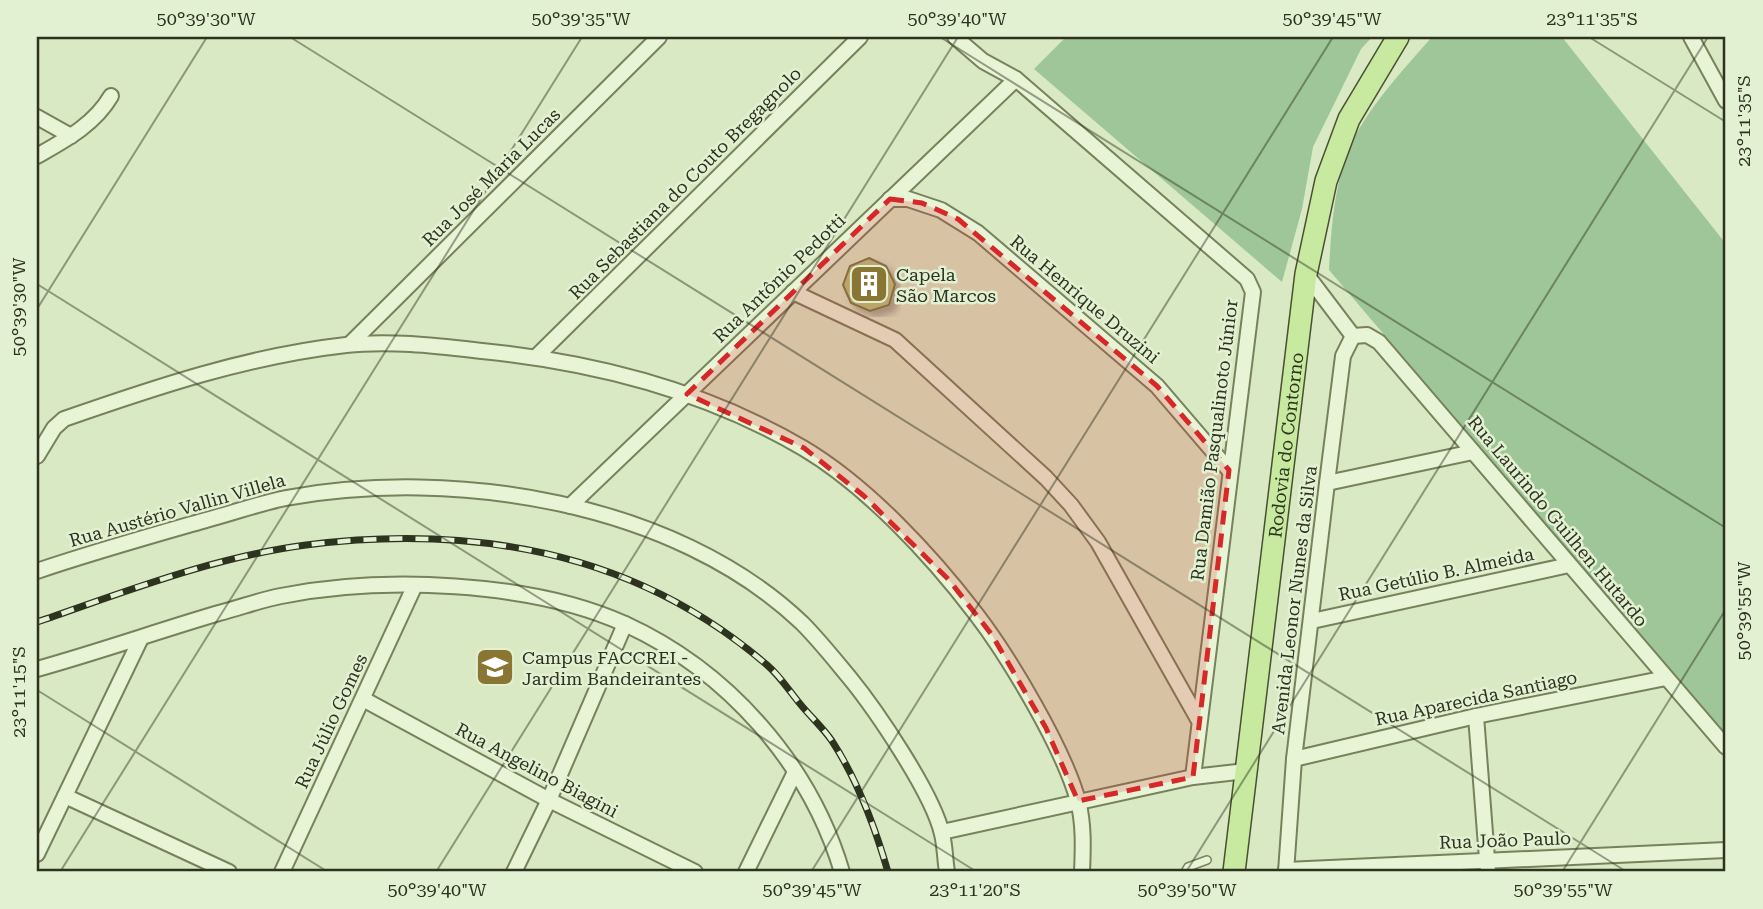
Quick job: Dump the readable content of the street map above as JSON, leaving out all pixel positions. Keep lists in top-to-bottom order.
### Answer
{
  "streets": {
    "main road": ["Rodovia do Contorno"],
    "street": [
      "Rua José Maria Lucas",
      "Rua Sebastiana do Couto Bregagnolo",
      "Rua Antônio Pedotti",
      "Rua Henrique Druzini",
      "Rua Damião Pasqualinoto Júnior",
      "Rua Austério Vallin Villela",
      "Rua Laurindo Guilhen Hutardo",
      "Rua Getúlio B. Almeida",
      "Avenida Leonor Nunes da Silva",
      "Rua Aparecida Santiago",
      "Rua Júlio Gomes",
      "Rua Angelino Biagini",
      "Rua João Paulo"
    ]
  },
  "crossings": [
    ["Rua Antônio Pedotti", "Rua Henrique Druzini"],
    ["Rua Antônio Pedotti", "Rua Damião Pasqualinoto Júnior"],
    ["Rua Antônio Pedotti", "Rua Austério Vallin Villela"],
    ["Rua Henrique Druzini", "Rua Damião Pasqualinoto Júnior"],
    ["Rua Laurindo Guilhen Hutardo", "Rua Getúlio B. Almeida"],
    ["Rua Laurindo Guilhen Hutardo", "Avenida Leonor Nunes da Silva"],
    ["Rua Laurindo Guilhen Hutardo", "Rua Aparecida Santiago"],
    ["Rua Getúlio B. Almeida", "Avenida Leonor Nunes da Silva"],
    ["Avenida Leonor Nunes da Silva", "Rua Aparecida Santiago"],
    ["Avenida Leonor Nunes da Silva", "Rua João Paulo"],
    ["Rua Júlio Gomes", "Rua Angelino Biagini"]
  ],
  "places": {
    "building": ["Capela São Marcos"],
    "school or university": ["Campus FACCREI - Jardim Bandeirantes"]
  },
  "coordinates": [
    "50°39'30\"W",
    "50°39'35\"W",
    "50°39'40\"W",
    "50°39'45\"W",
    "23°11'35\"S",
    "50°39'55\"W",
    "23°11'15\"S",
    "23°11'20\"S",
    "50°39'50\"W"
  ]
}
